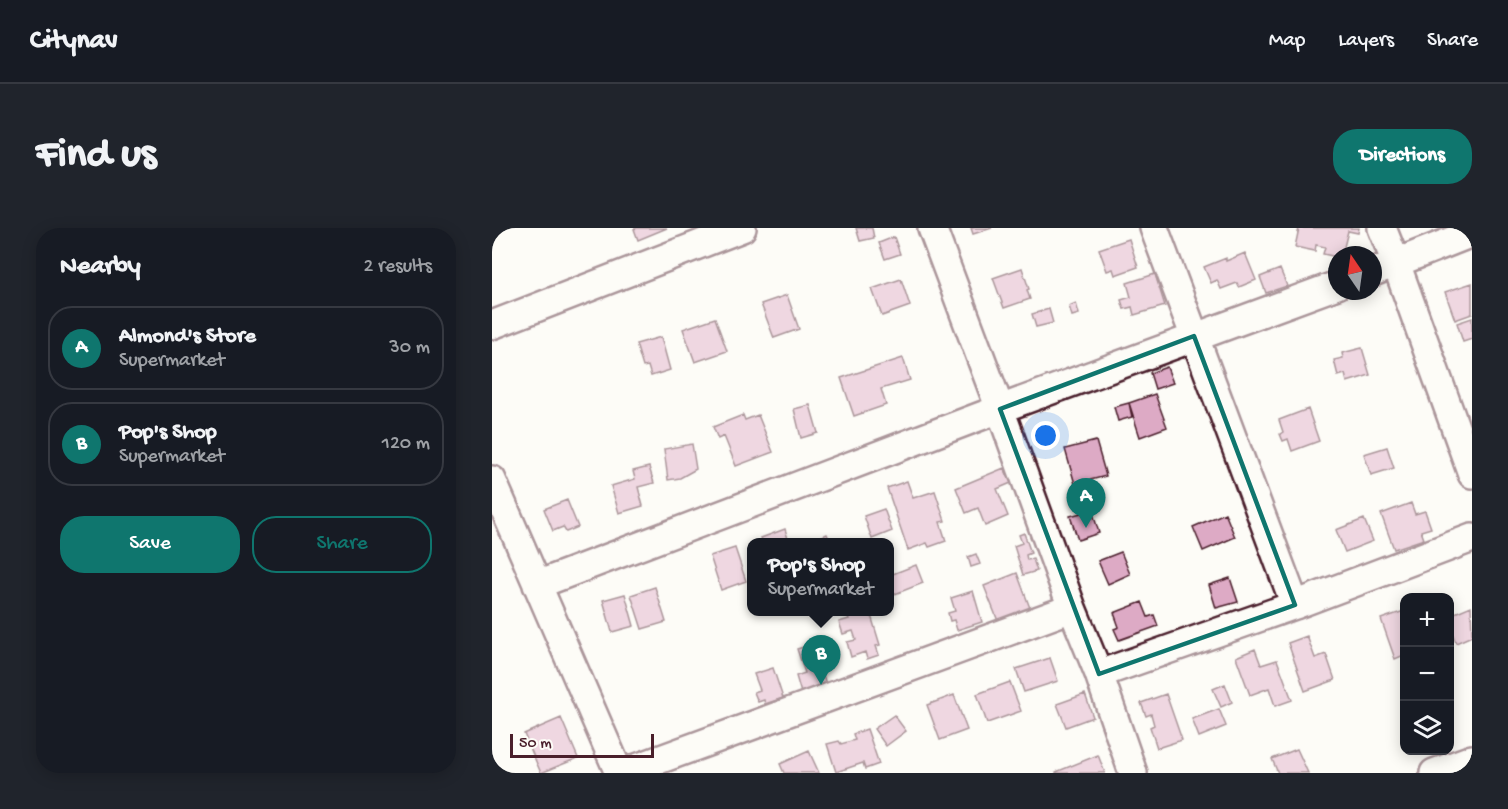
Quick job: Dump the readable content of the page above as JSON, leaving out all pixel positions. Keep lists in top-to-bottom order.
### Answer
{
  "scale_bar": "50 m",
  "north": "top",
  "page": {
    "header": "Citynav",
    "nav": ["Map", "Layers", "Share"],
    "buttons": [
      "Directions",
      ["Save", "Share"]
    ],
    "title": "Find us",
    "heading": ["Nearby", "2 results"],
    "list": [
      {
        "mark": "A",
        "name": "Almond's Store",
        "note": "Supermarket",
        "value": "30 m"
      },
      {
        "mark": "B",
        "name": "Pop's Shop",
        "note": "Supermarket",
        "value": "120 m"
      }
    ],
    "pins": ["A", "B"],
    "popup": ["Pop's Shop", "Supermarket"],
    "map_buttons": ["+", "−"],
    "scale": "50 m"
  }
}
